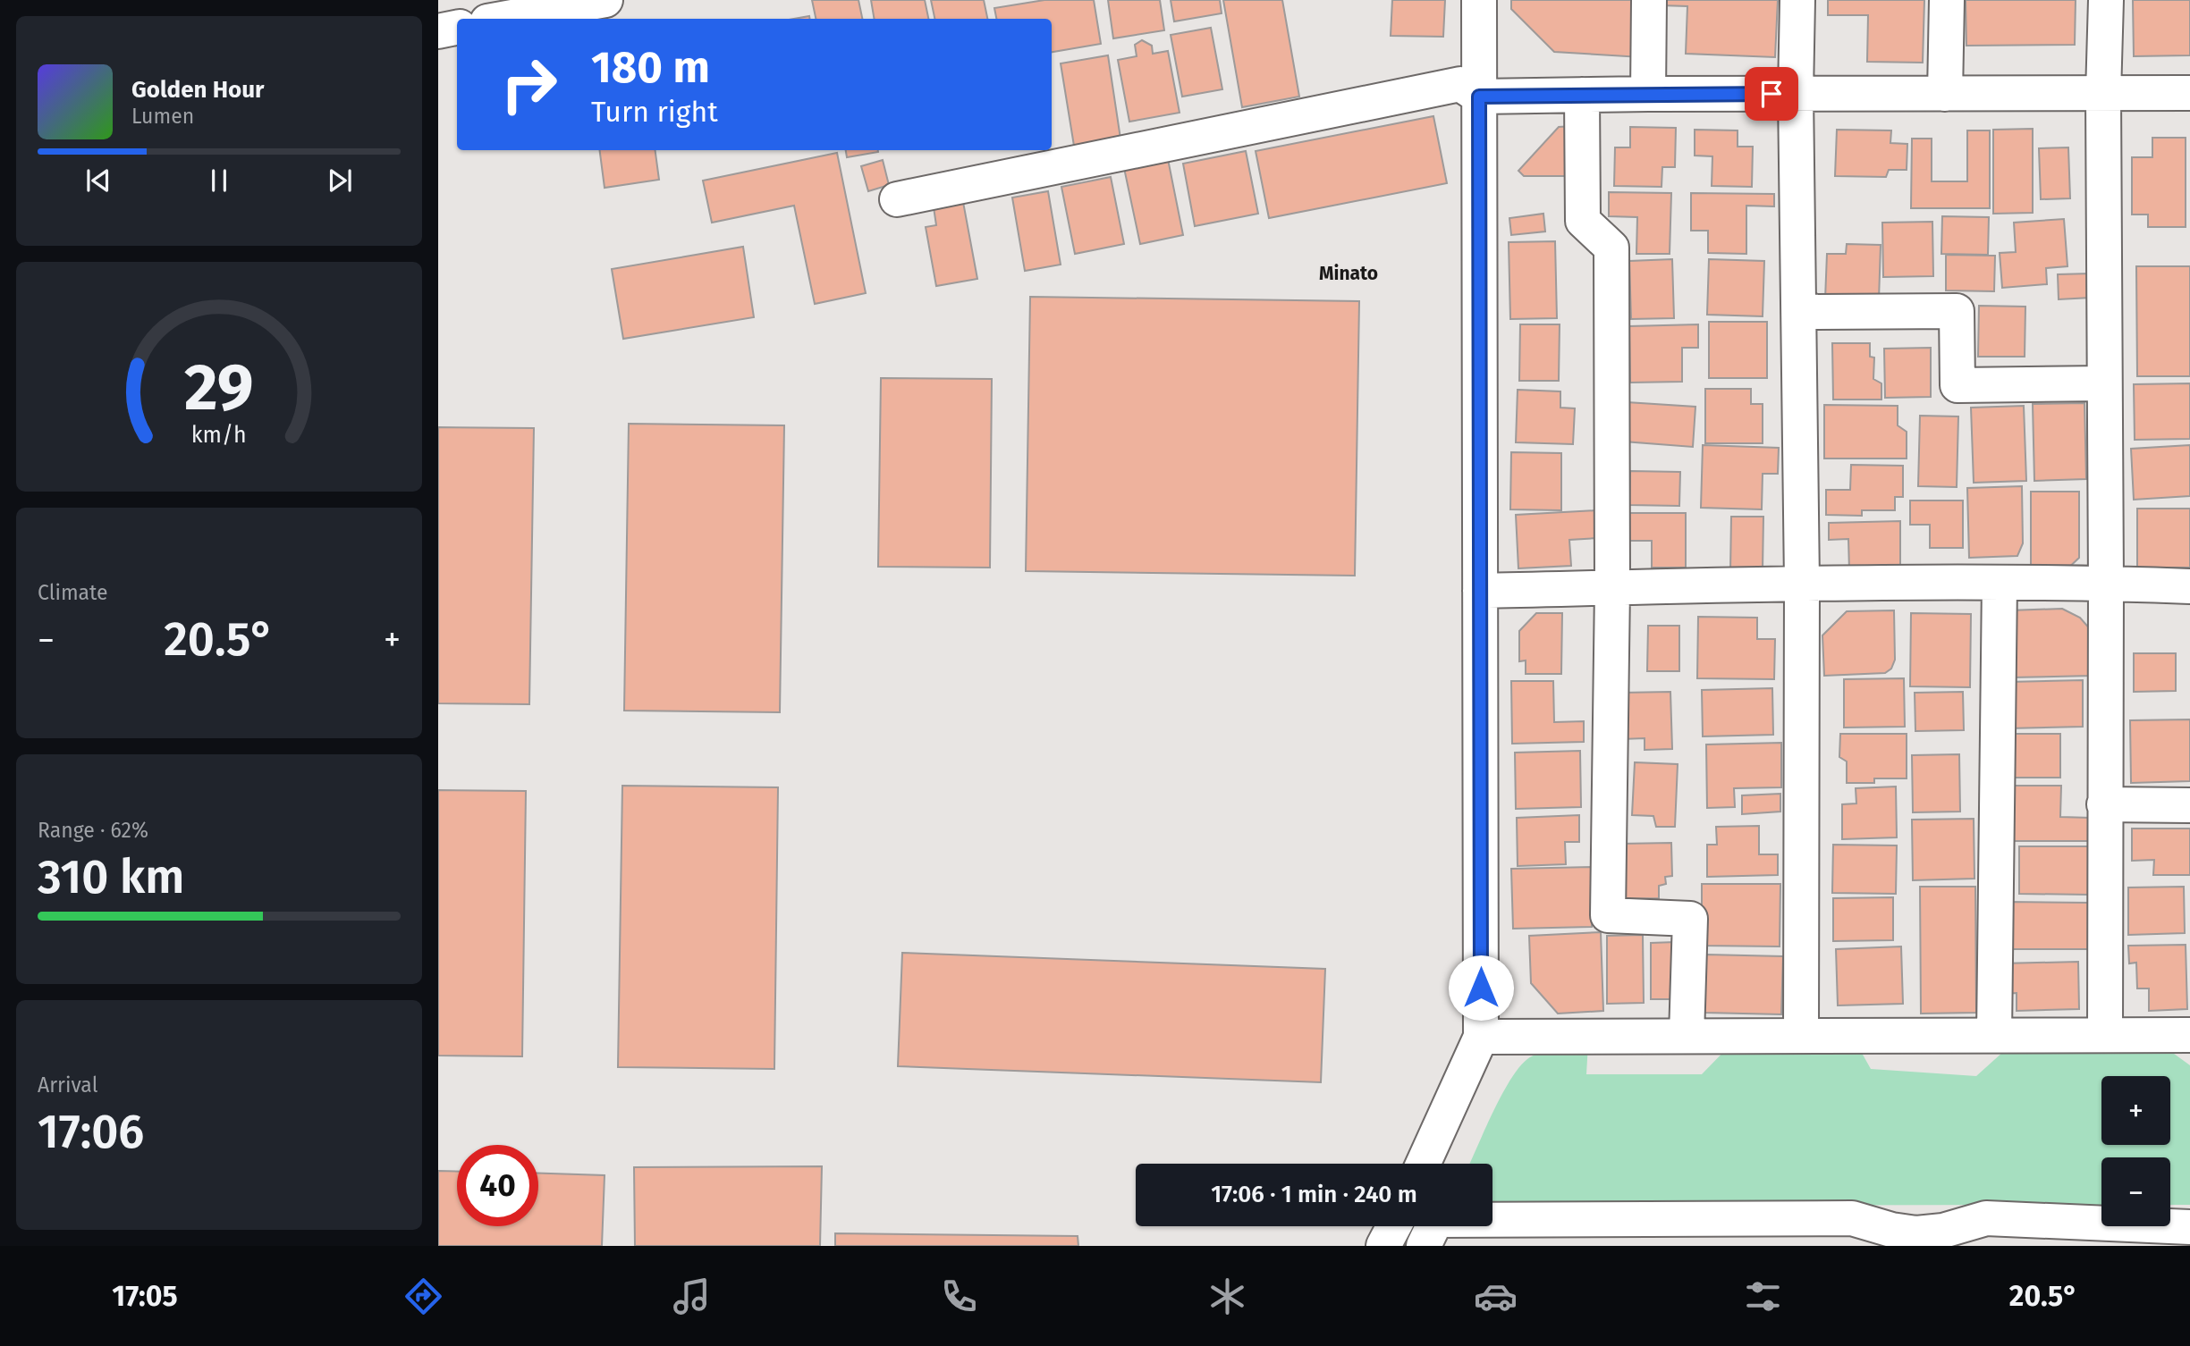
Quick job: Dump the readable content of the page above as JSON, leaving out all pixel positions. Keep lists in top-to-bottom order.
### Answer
{
  "districts": ["Minato"],
  "page": {
    "turn": ["180 m", "Turn right"],
    "song": ["Golden Hour", "Lumen"],
    "tile": [
      "Climate",
      ["Range · 62%", "310 km"],
      ["Arrival", "17:06"]
    ],
    "heat": ["−", "20.5°", "+"],
    "map_buttons": ["+", "−"],
    "limit": "40",
    "trip": "17:06 · 1 min · 240 m",
    "tabs": ["17:05", "20.5°"],
    "gauge": ["29", "km/h"]
  }
}
